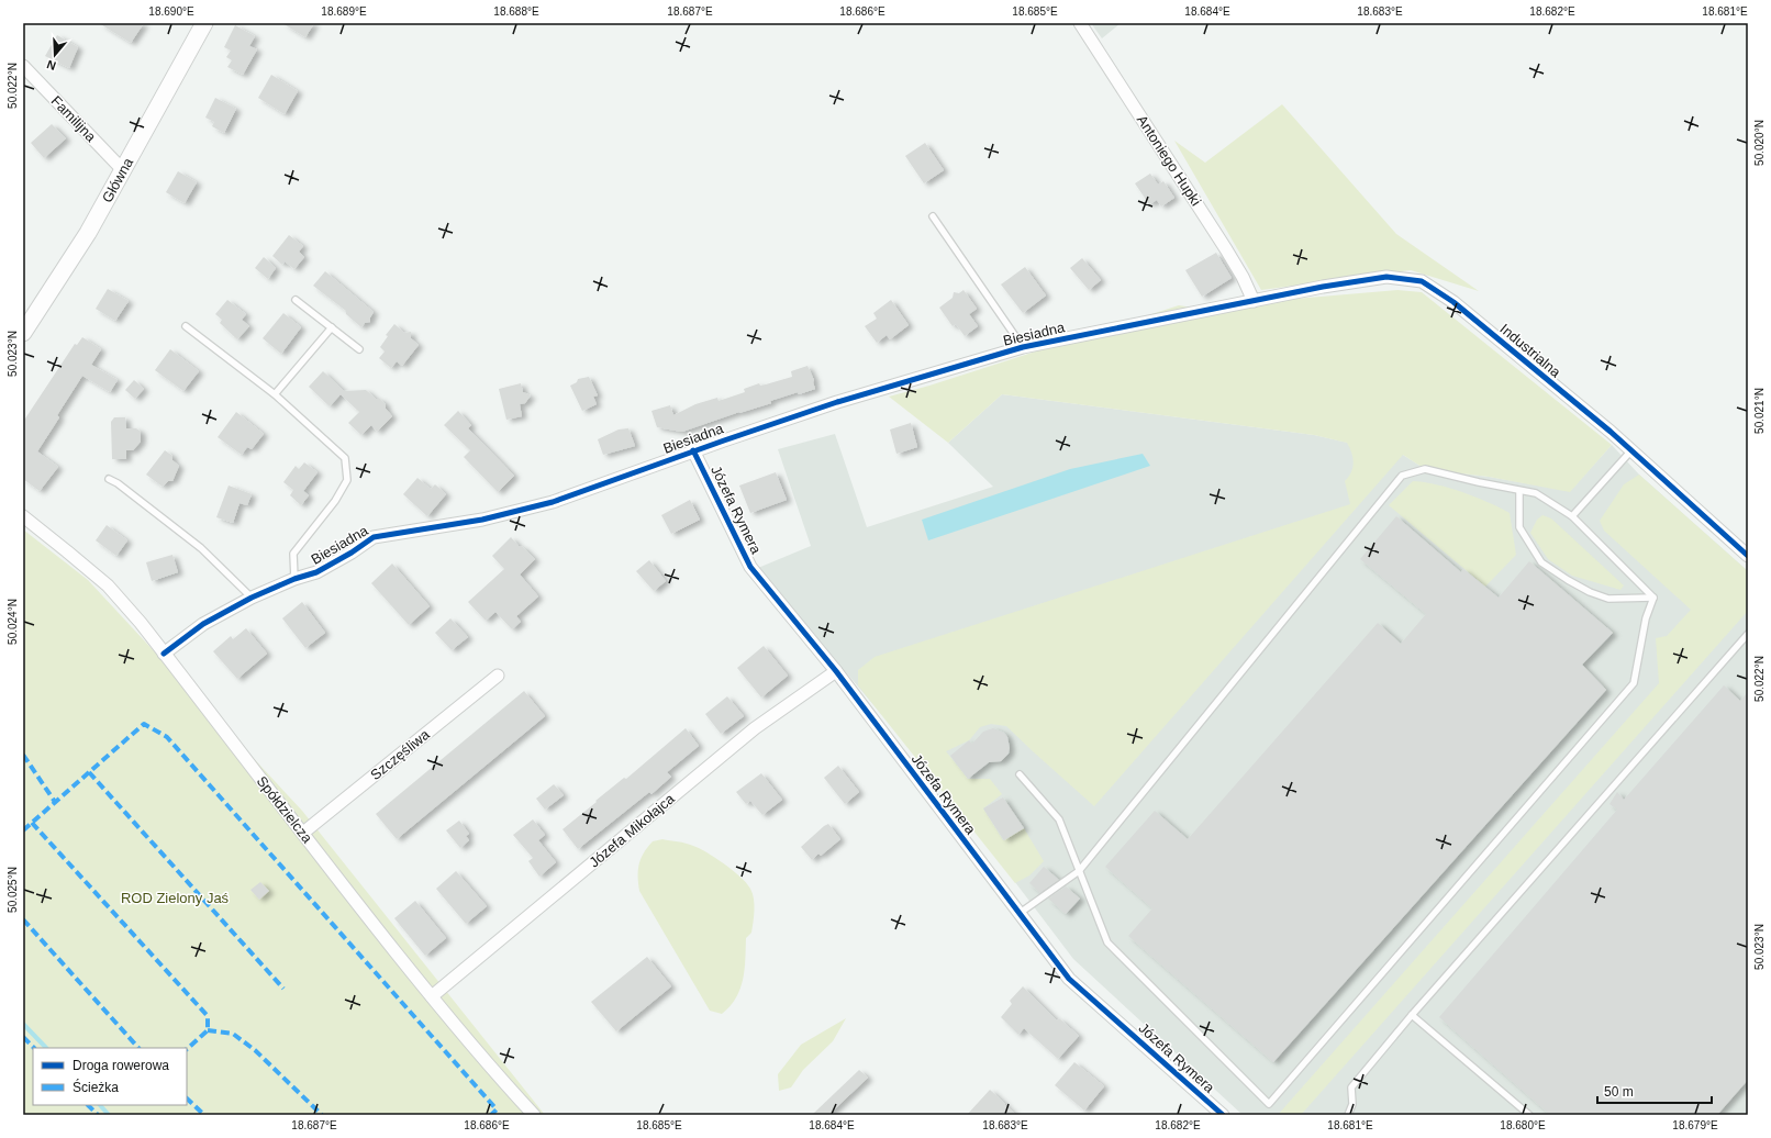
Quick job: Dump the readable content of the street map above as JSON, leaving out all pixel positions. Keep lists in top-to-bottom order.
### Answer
{
  "streets": {
    "street": [
      "Familijna",
      "Antoniego Hupki",
      "Główna",
      "Biesiadna",
      "Industrialna",
      "Józefa Rymera",
      "Szczęśliwa",
      "Spółdzielcza",
      "Józefa Mikołajca"
    ]
  },
  "crossings": [
    ["Familijna", "Główna"],
    ["Antoniego Hupki", "Biesiadna"],
    ["Antoniego Hupki", "Industrialna"],
    ["Biesiadna", "Industrialna"],
    ["Biesiadna", "Józefa Rymera"],
    ["Biesiadna", "Spółdzielcza"],
    ["Józefa Rymera", "Józefa Mikołajca"],
    ["Szczęśliwa", "Spółdzielcza"],
    ["Spółdzielcza", "Józefa Mikołajca"]
  ],
  "parks": ["ROD Zielony Jaś"],
  "legend": ["Droga rowerowa", "Ścieżka"],
  "scale_bar": "50 m",
  "north": "bottom",
  "coordinates": [
    "18.690°E",
    "18.689°E",
    "18.688°E",
    "18.687°E",
    "18.686°E",
    "18.685°E",
    "18.684°E",
    "18.683°E",
    "18.682°E",
    "18.681°E",
    "50.022°N",
    "50.020°N",
    "50.023°N",
    "50.021°N",
    "50.024°N",
    "50.025°N",
    "18.680°E",
    "18.679°E"
  ]
}
